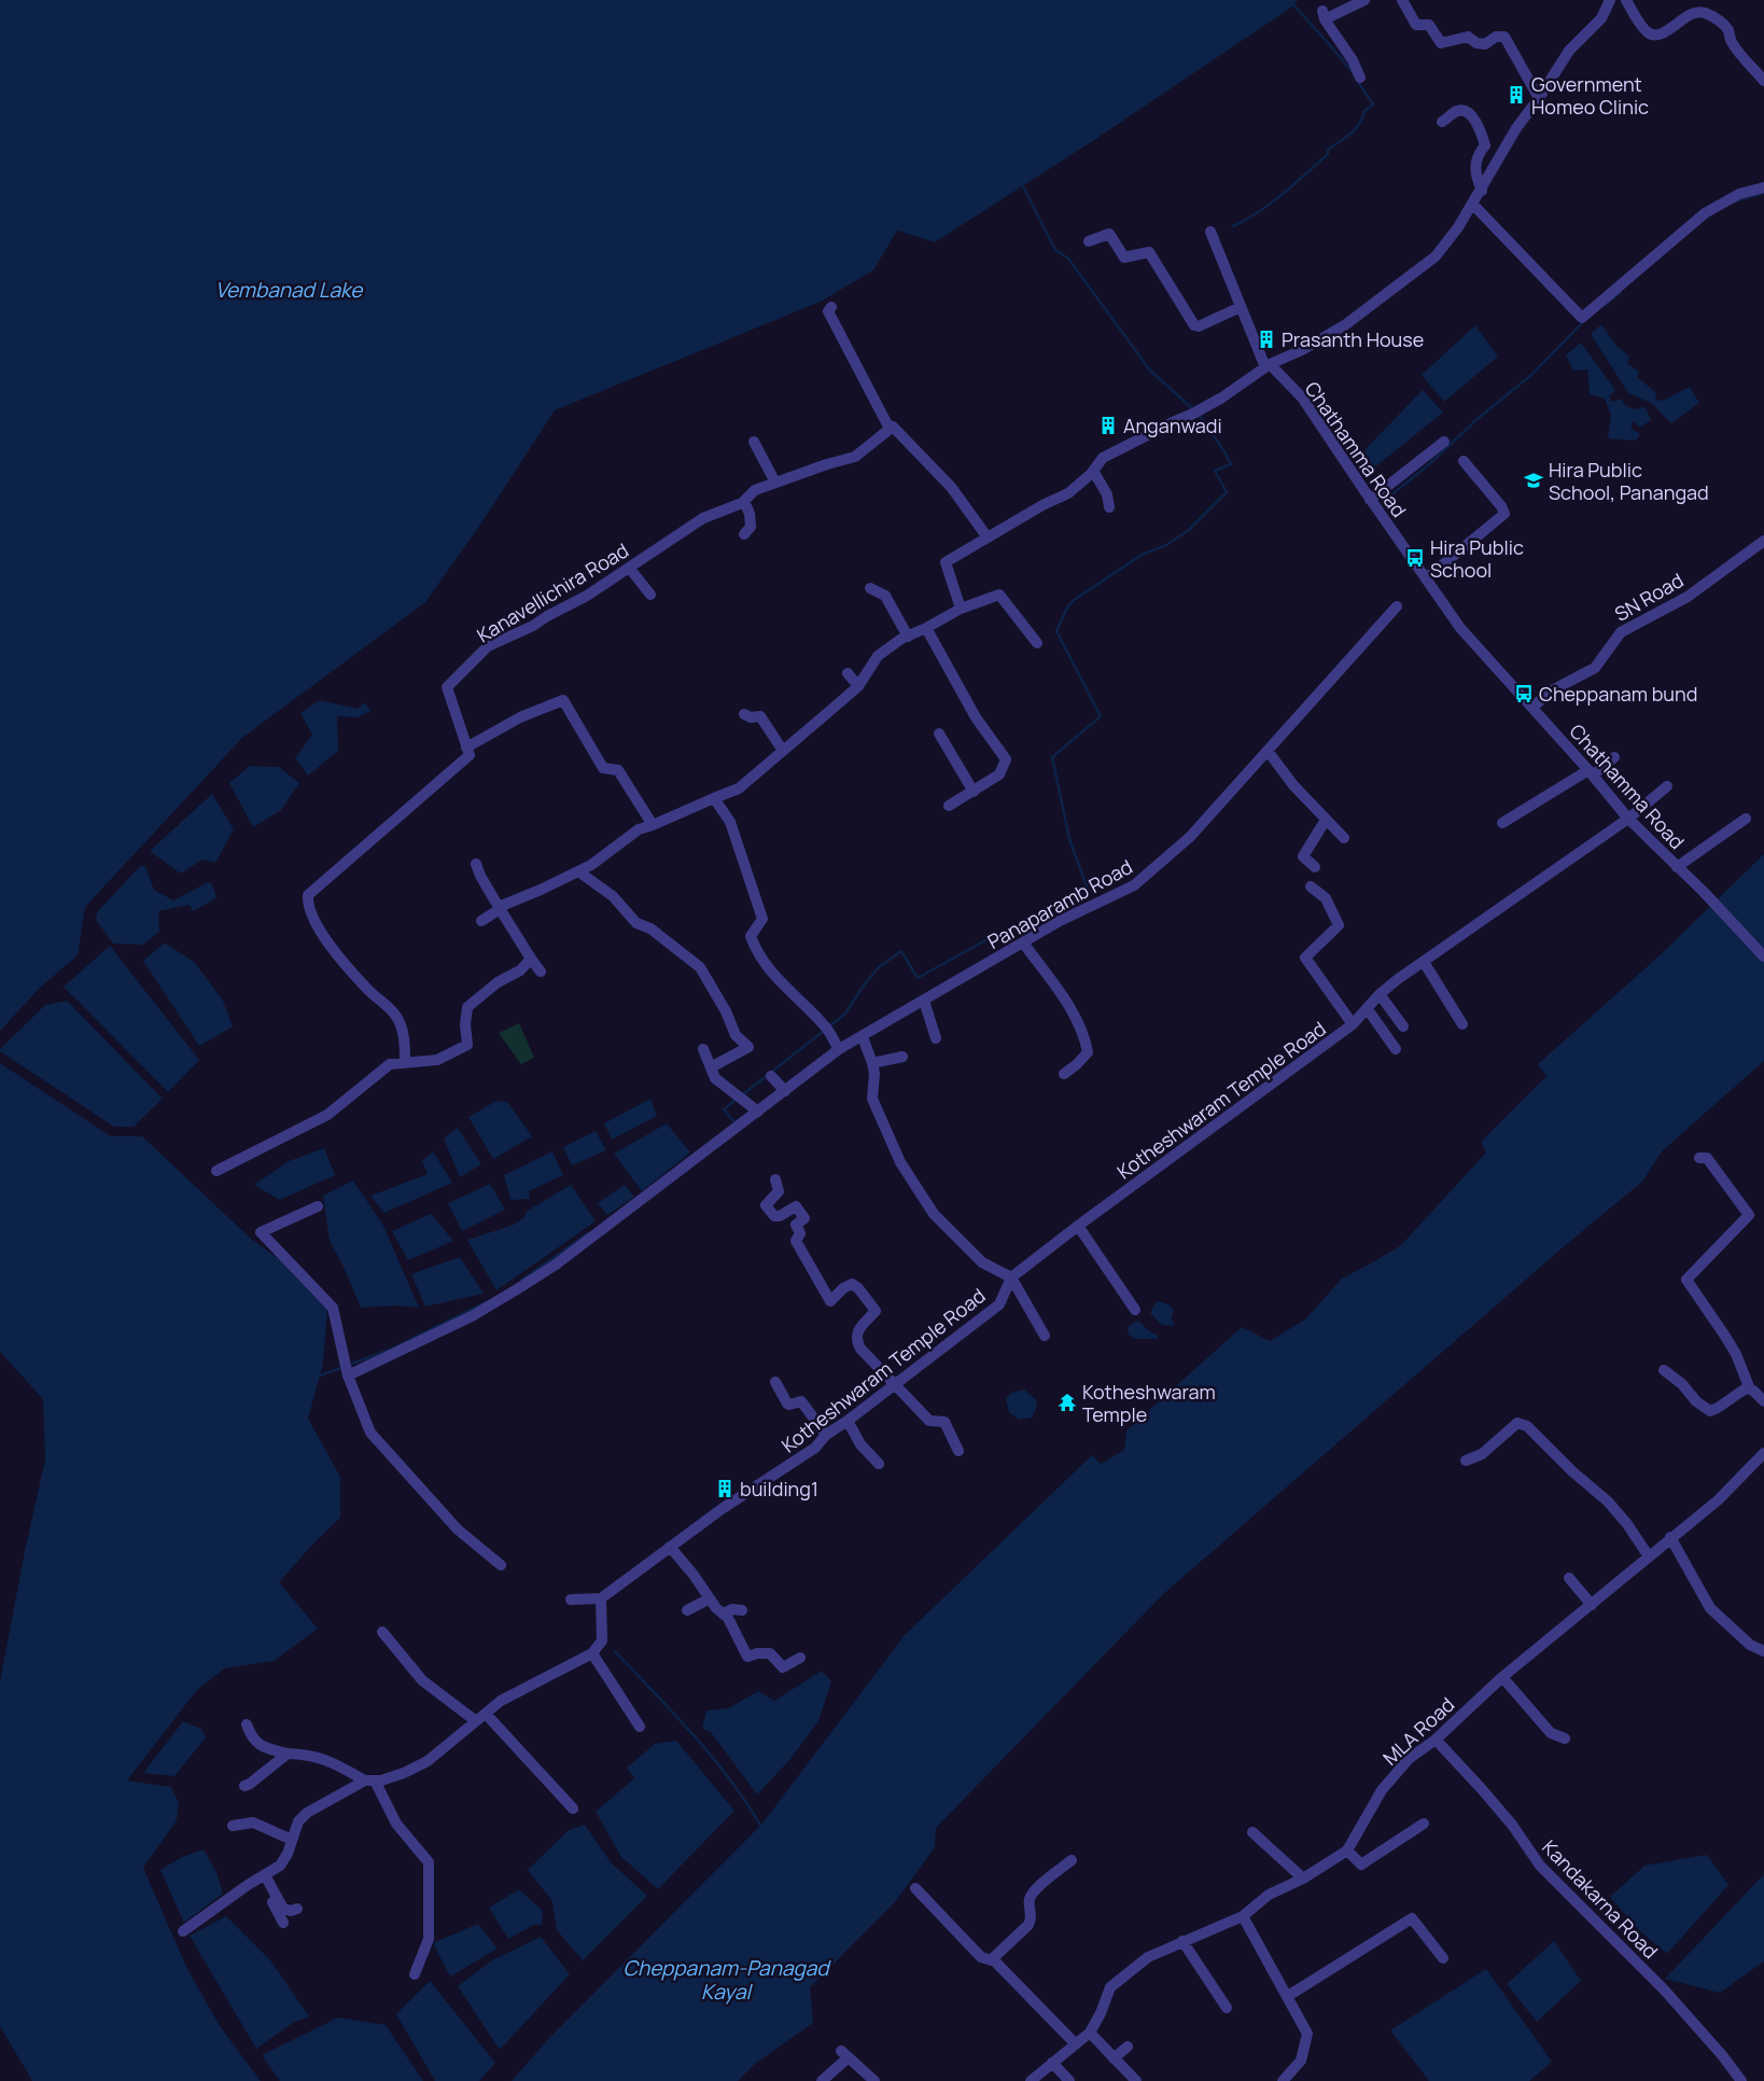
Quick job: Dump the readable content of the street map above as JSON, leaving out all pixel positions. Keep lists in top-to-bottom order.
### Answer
{
  "streets": {
    "street": [
      "Chathamma Road",
      "Kanavellichira Road",
      "SN Road",
      "Panaparamb Road",
      "Kotheshwaram Temple Road",
      "MLA Road",
      "Kandakarna Road"
    ]
  },
  "crossings": [
    ["Chathamma Road", "SN Road"],
    ["Chathamma Road", "Kotheshwaram Temple Road"],
    ["MLA Road", "Kandakarna Road"]
  ],
  "water": ["Vembanad Lake", "Cheppanam-Panagad Kayal"],
  "places": {
    "building": [
      "Government Homeo Clinic",
      "Prasanth House",
      "Anganwadi",
      "building1"
    ],
    "school or university": ["Hira Public School, Panangad"],
    "bus stop": ["Hira Public School", "Cheppanam bund"],
    "temple": ["Kotheshwaram Temple"]
  }
}
